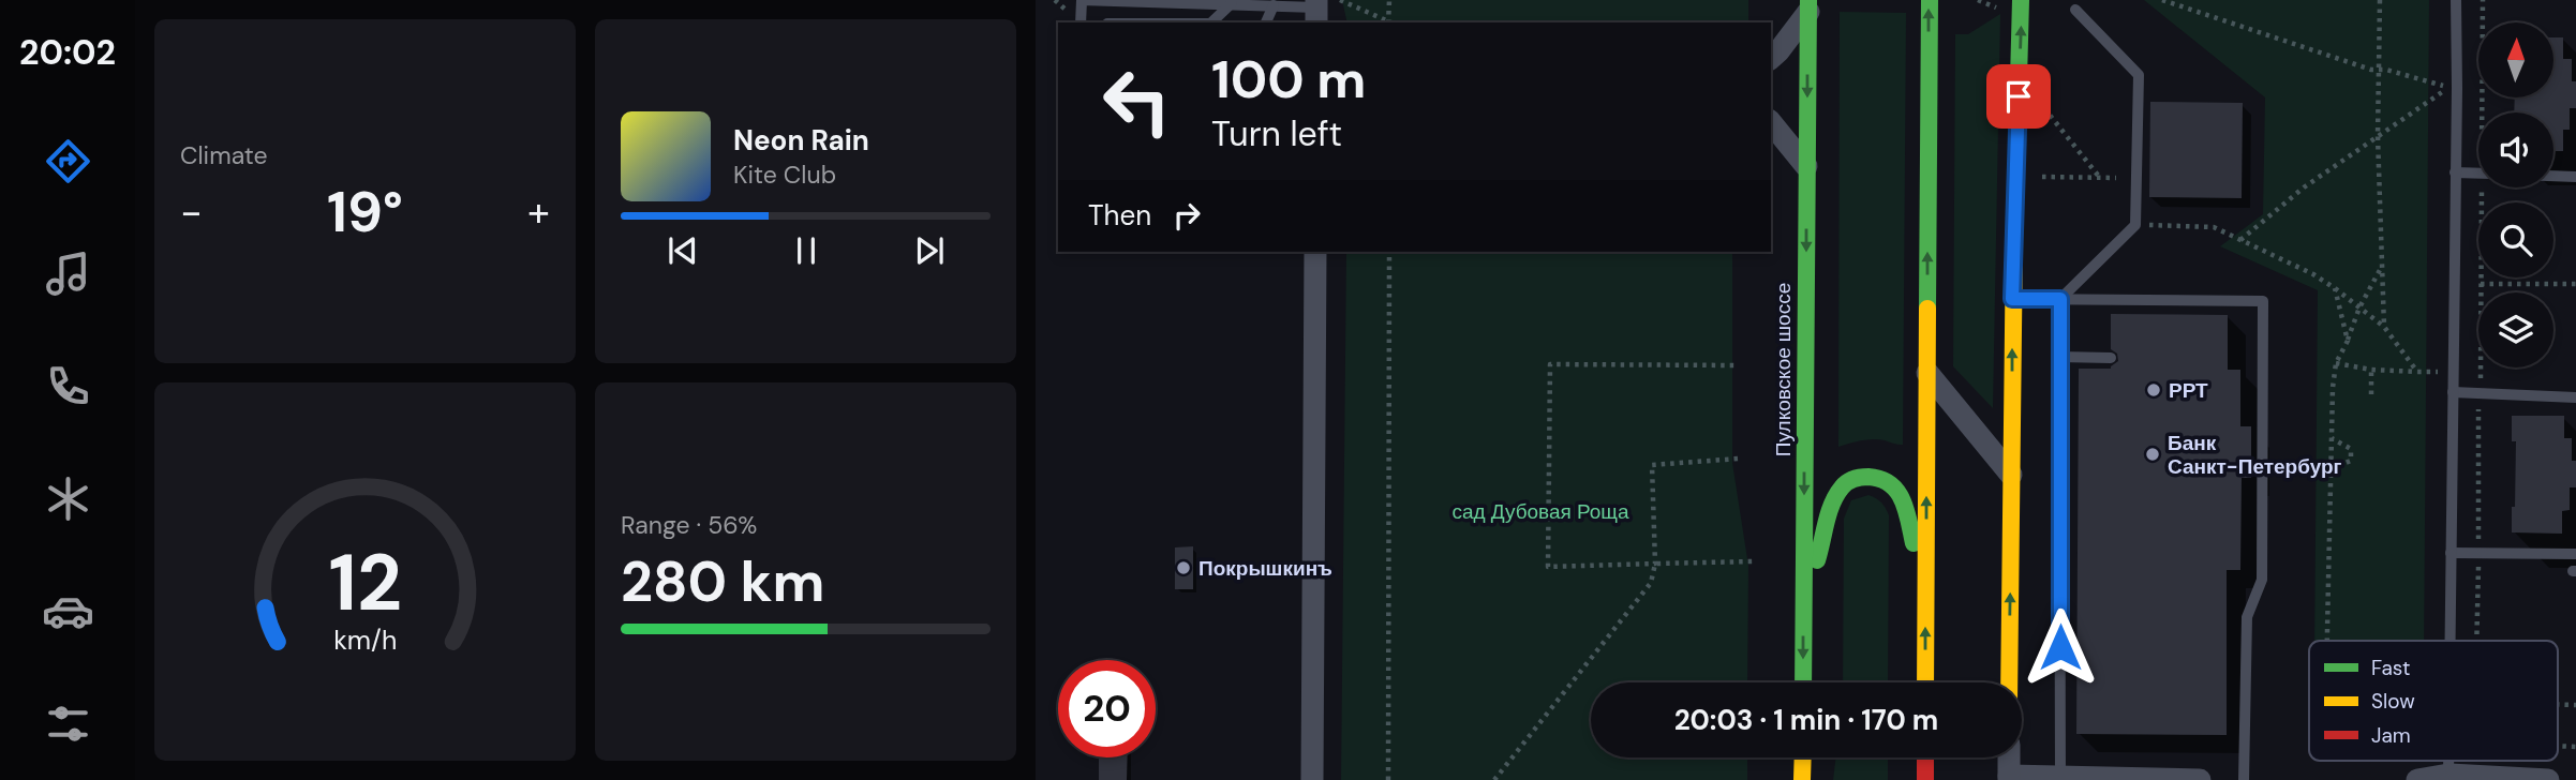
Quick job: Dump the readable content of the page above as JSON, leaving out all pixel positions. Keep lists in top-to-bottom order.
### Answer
{
  "streets": {
    "main road": ["Пулковское шоссе"]
  },
  "parks": ["сад Дубовая Роща"],
  "places": ["РРТ", "Банк Санкт-Петербург", "Покрышкинъ"],
  "legend": ["Fast", "Slow", "Jam"],
  "north": "top",
  "page": {
    "tabs": "20:02",
    "tile": [
      "Climate",
      ["Range · 56%", "280 km"]
    ],
    "turn": ["100 m", "Turn left"],
    "song": ["Neon Rain", "Kite Club"],
    "then": "Then",
    "heat": ["−", "19°", "+"],
    "limit": "20",
    "trip": "20:03 · 1 min · 170 m",
    "gauge": ["12", "km/h"]
  }
}
